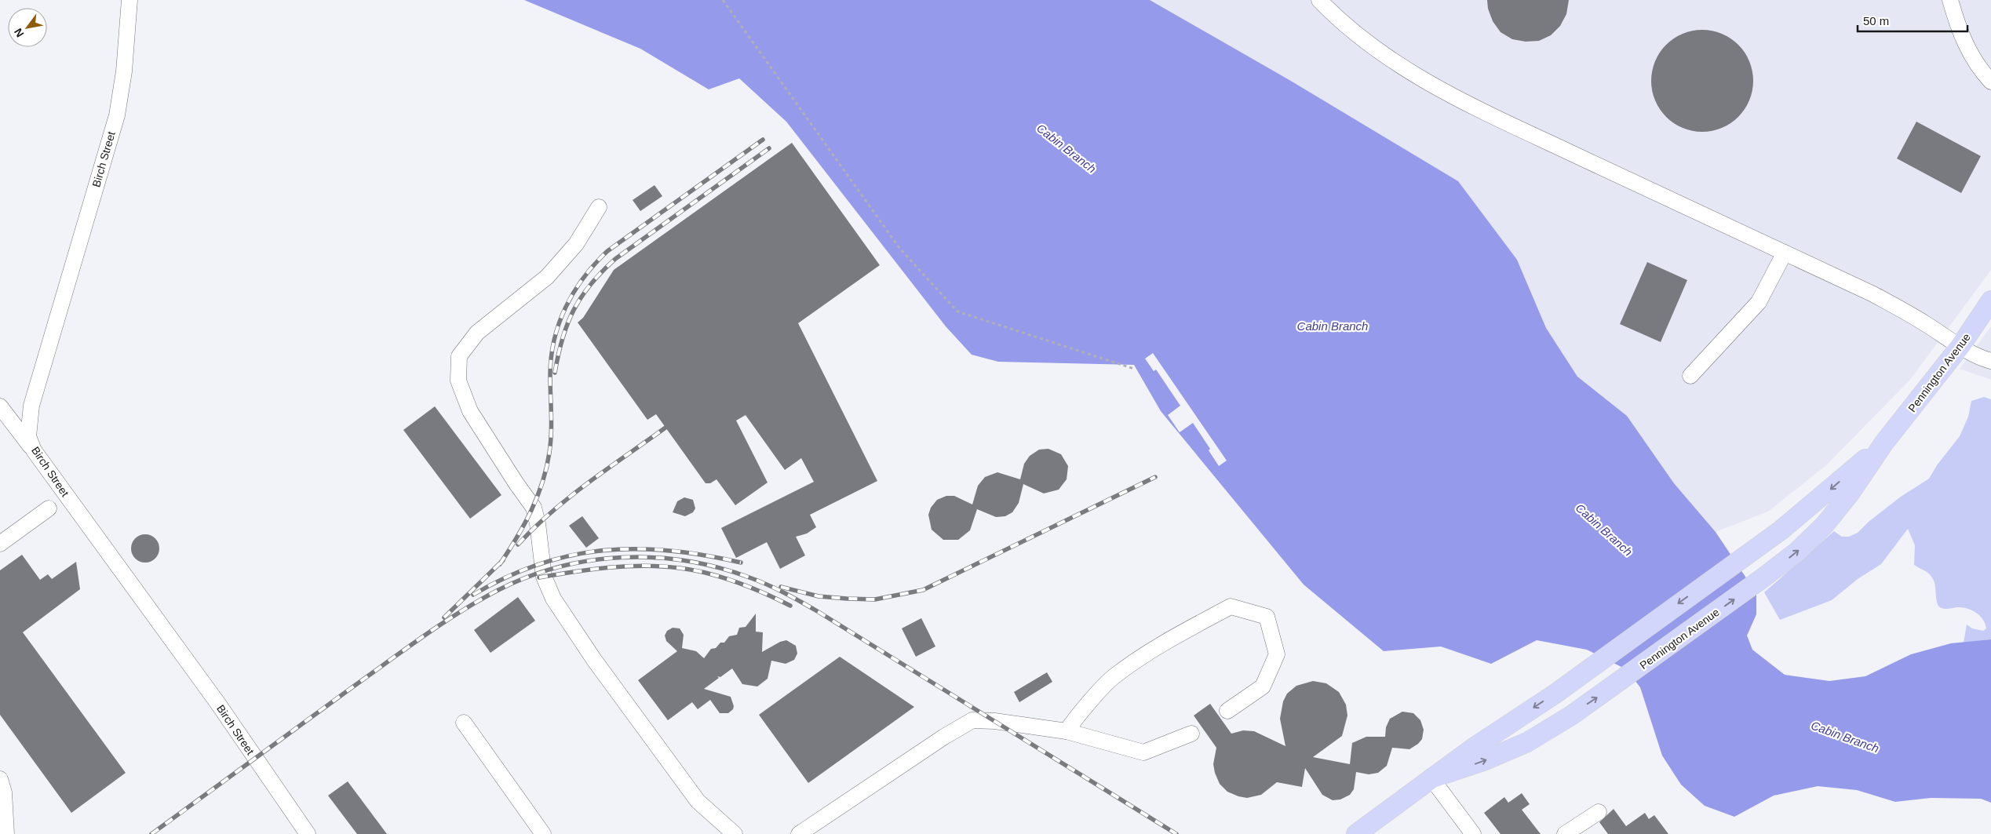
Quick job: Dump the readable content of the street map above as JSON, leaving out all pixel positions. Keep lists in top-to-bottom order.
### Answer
{
  "streets": {
    "main road": ["Pennington Avenue"],
    "street": ["Birch Street"]
  },
  "water": ["Cabin Branch"],
  "scale_bar": "50 m",
  "north": "bottom left"
}
